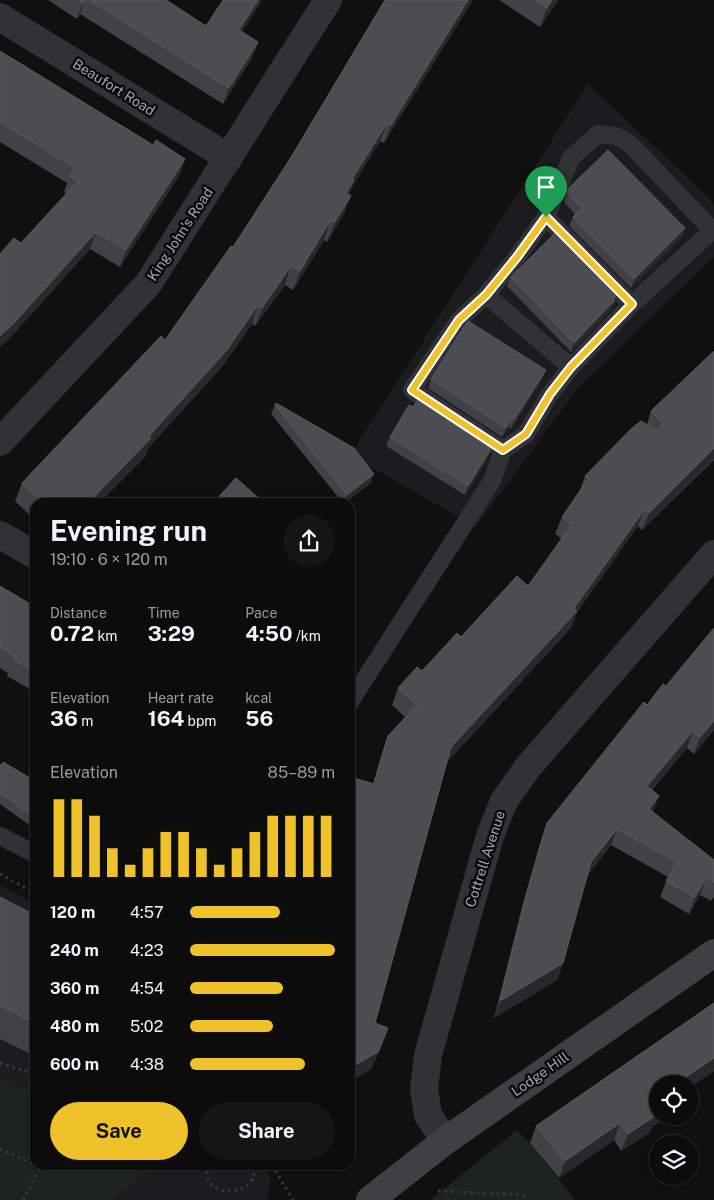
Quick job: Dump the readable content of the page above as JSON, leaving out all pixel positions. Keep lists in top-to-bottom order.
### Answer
{
  "streets": {
    "main road": ["Lodge Hill"],
    "street": ["Beaufort Road", "King John's Road", "Cottrell Avenue"]
  },
  "crossings": [
    ["Beaufort Road", "King John's Road"],
    ["Cottrell Avenue", "Lodge Hill"]
  ],
  "page": {
    "heading": ["Evening run", "19:10 · 6 × 120 m"],
    "stats": [
      ["Distance", "0.72 km"],
      ["Time", "3:29"],
      ["Pace", "4:50 /km"],
      ["Elevation", "36 m"],
      ["Heart rate", "164 bpm"],
      ["kcal", "56"]
    ],
    "chart": ["Elevation", "85–89 m"],
    "list": [
      {
        "name": "120 m",
        "note": "4:57"
      },
      {
        "name": "240 m",
        "note": "4:23"
      },
      {
        "name": "360 m",
        "note": "4:54"
      },
      {
        "name": "480 m",
        "note": "5:02"
      },
      {
        "name": "600 m",
        "note": "4:38"
      }
    ],
    "buttons": ["Save", "Share"]
  }
}
